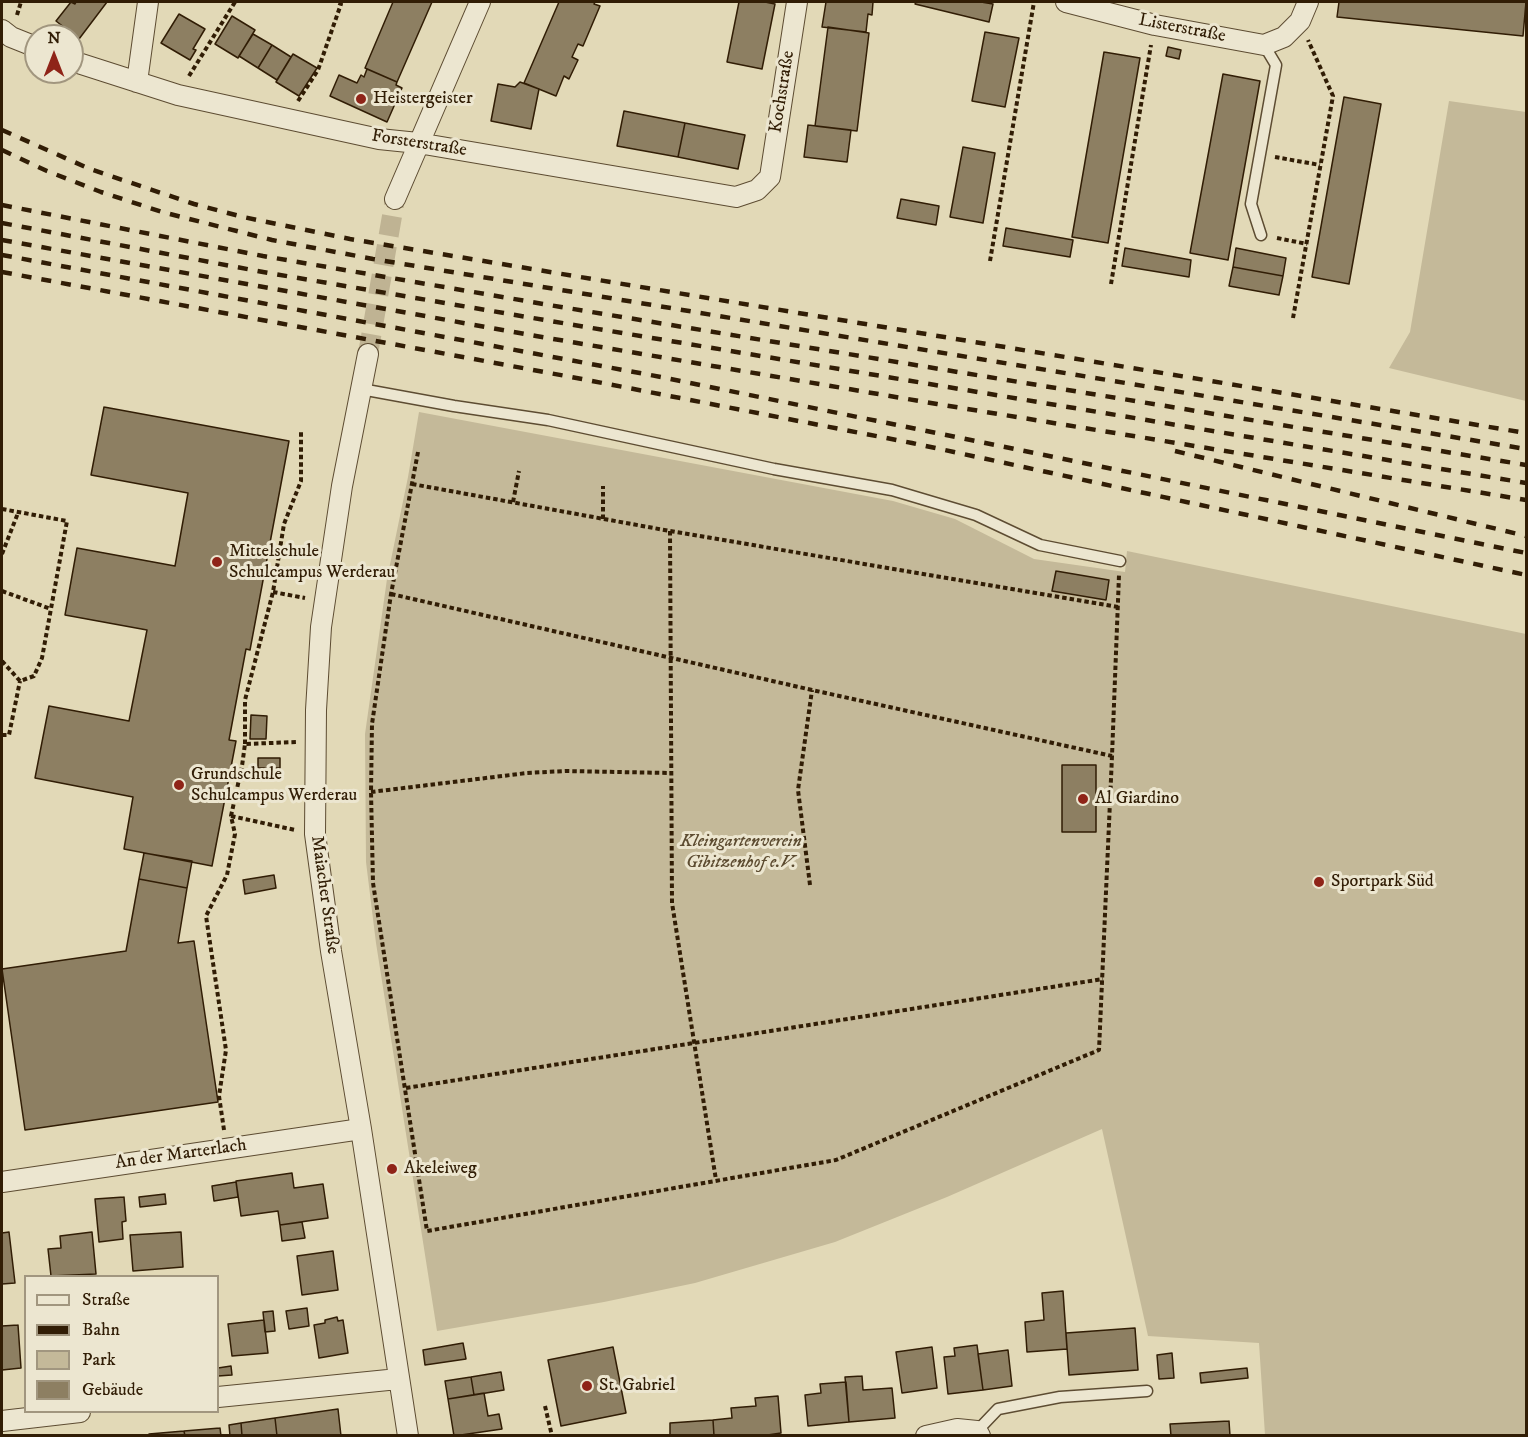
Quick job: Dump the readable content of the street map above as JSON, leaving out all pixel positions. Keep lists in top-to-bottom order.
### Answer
{
  "streets": {
    "street": [
      "Listerstraße",
      "Kochstraße",
      "Forsterstraße",
      "Maiacher Straße",
      "An der Marterlach"
    ]
  },
  "crossings": [
    ["Kochstraße", "Forsterstraße"],
    ["Maiacher Straße", "An der Marterlach"]
  ],
  "parks": ["Kleingartenverein Gibitzenhof e.V."],
  "places": [
    "Heistergeister",
    "Mittelschule Schulcampus Werderau",
    "Grundschule Schulcampus Werderau",
    "Al Giardino",
    "Sportpark Süd",
    "Akeleiweg",
    "St. Gabriel"
  ],
  "legend": [
    "Straße",
    "Bahn",
    "Park",
    "Gebäude"
  ],
  "north": "top"
}
